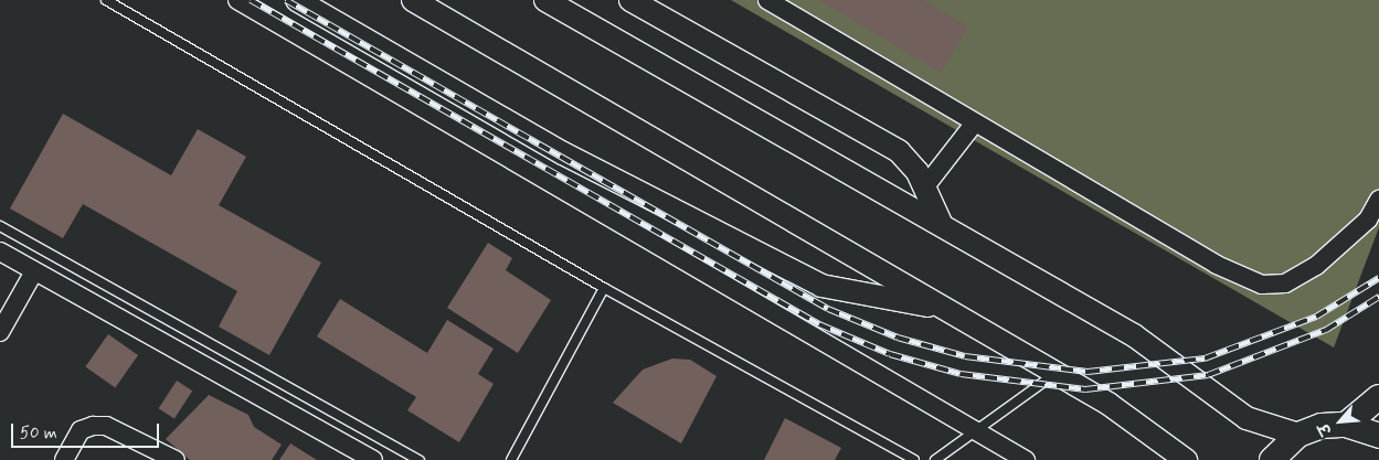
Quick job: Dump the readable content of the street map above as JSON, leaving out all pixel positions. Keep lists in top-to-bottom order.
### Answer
{
  "scale_bar": "50 m",
  "north": "bottom left"
}
